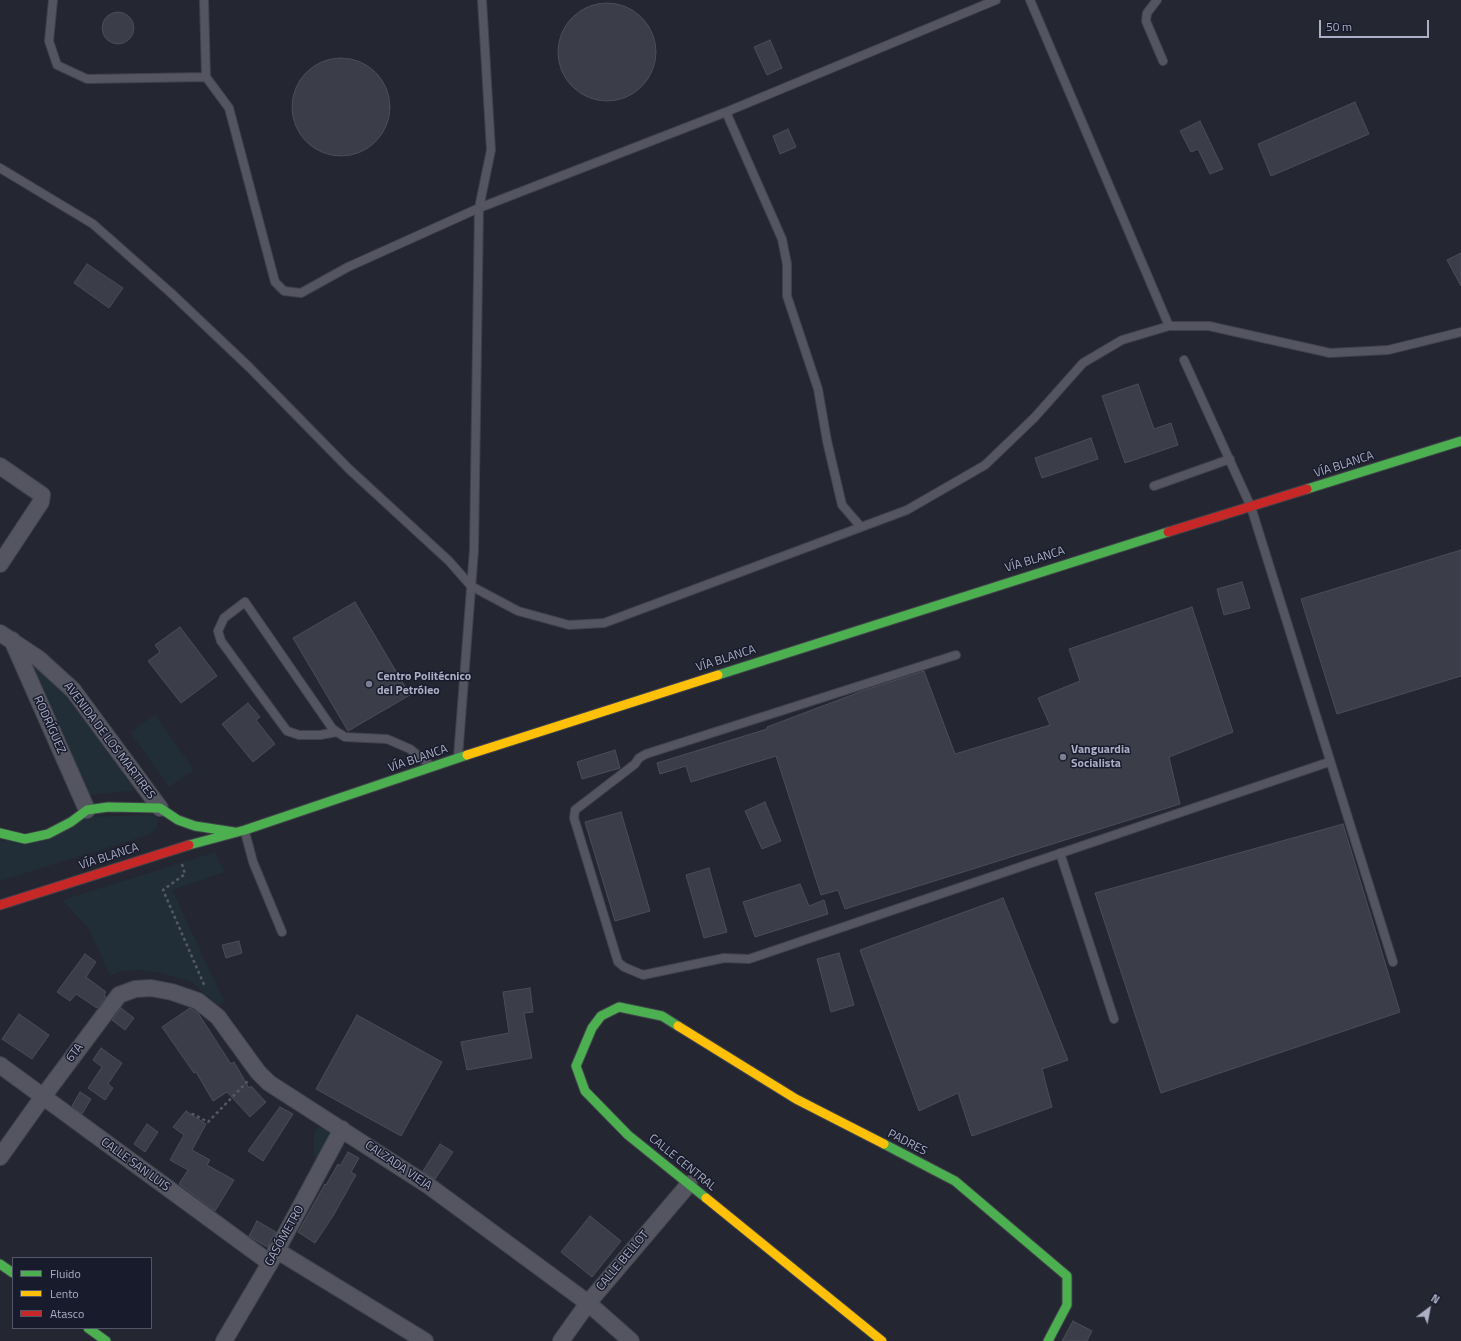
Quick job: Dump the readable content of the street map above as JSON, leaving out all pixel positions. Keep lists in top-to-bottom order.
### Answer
{
  "streets": {
    "main road": ["VÍA BLANCA", "PADRES", "CALLE CENTRAL"],
    "street": [
      "RODRÍGUEZ",
      "AVENIDA DE LOS MARTIRES",
      "6TA",
      "CALLE SAN LUIS",
      "CALZADA VIEJA",
      "GASÓMETRO",
      "CALLE BELLOT"
    ]
  },
  "crossings": [
    ["RODRÍGUEZ", "AVENIDA DE LOS MARTIRES"],
    ["6TA", "CALLE SAN LUIS"],
    ["6TA", "CALZADA VIEJA"],
    ["PADRES", "CALLE CENTRAL"],
    ["CALLE CENTRAL", "CALLE BELLOT"],
    ["CALLE SAN LUIS", "GASÓMETRO"],
    ["CALZADA VIEJA", "GASÓMETRO"],
    ["CALZADA VIEJA", "CALLE BELLOT"]
  ],
  "places": ["Centro Politécnico del Petróleo", "Vanguardia Socialista"],
  "legend": ["Fluido", "Lento", "Atasco"],
  "scale_bar": "50 m",
  "north": "top right"
}
